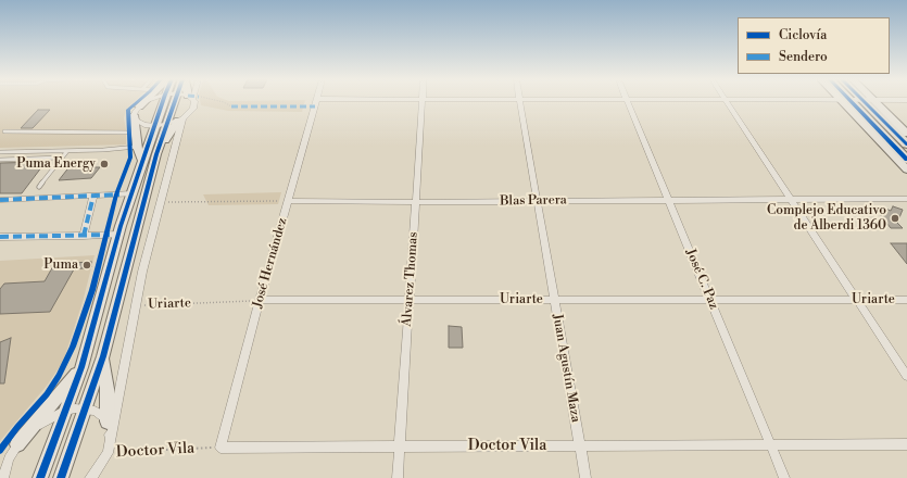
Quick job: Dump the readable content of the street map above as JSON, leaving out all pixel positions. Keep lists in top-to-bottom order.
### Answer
{
  "streets": {
    "street": [
      "Blas Parera",
      "José Hernández",
      "Álvarez Thomas",
      "José C. Paz",
      "Uriarte",
      "Juan Agustín Maza",
      "Doctor Vila"
    ]
  },
  "crossings": [
    ["Blas Parera", "José Hernández"],
    ["Blas Parera", "Álvarez Thomas"],
    ["Blas Parera", "José C. Paz"],
    ["Blas Parera", "Juan Agustín Maza"],
    ["José Hernández", "Uriarte"],
    ["José Hernández", "Doctor Vila"],
    ["Álvarez Thomas", "Uriarte"],
    ["Álvarez Thomas", "Doctor Vila"],
    ["José C. Paz", "Uriarte"],
    ["José C. Paz", "Doctor Vila"],
    ["Uriarte", "Juan Agustín Maza"],
    ["Juan Agustín Maza", "Doctor Vila"]
  ],
  "places": ["Puma Energy", "Complejo Educativo de Alberdi 1360", "Puma"],
  "legend": ["Ciclovía", "Sendero"]
}
